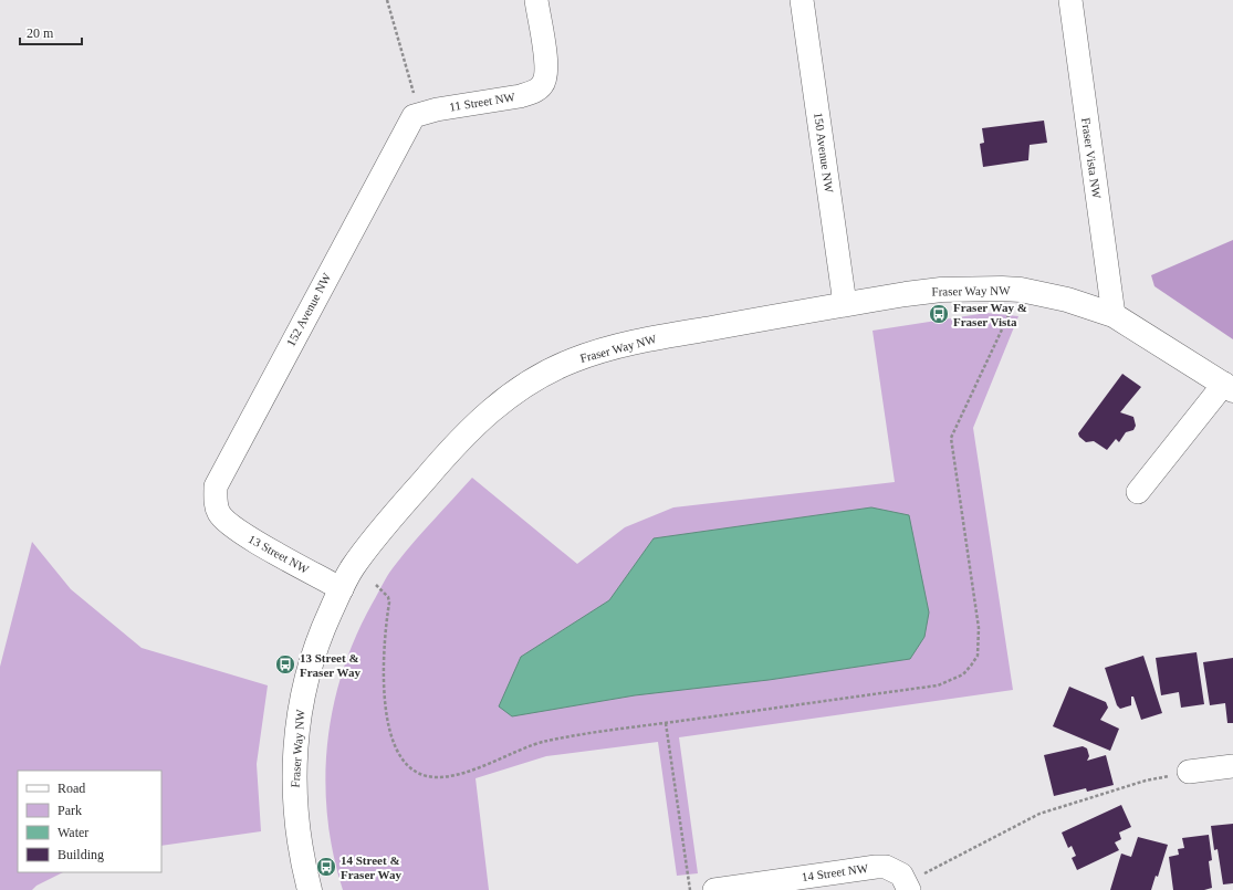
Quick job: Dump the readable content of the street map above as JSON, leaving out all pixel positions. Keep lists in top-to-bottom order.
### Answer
{
  "streets": {
    "street": [
      "11 Street NW",
      "150 Avenue NW",
      "Fraser Vista NW",
      "Fraser Way NW",
      "152 Avenue NW",
      "13 Street NW",
      "14 Street NW"
    ]
  },
  "crossings": [
    ["11 Street NW", "152 Avenue NW"],
    ["150 Avenue NW", "Fraser Way NW"],
    ["Fraser Vista NW", "Fraser Way NW"],
    ["Fraser Way NW", "13 Street NW"],
    ["152 Avenue NW", "13 Street NW"]
  ],
  "places": {
    "bus stop": ["Fraser Way & Fraser Vista", "13 Street & Fraser Way", "14 Street & Fraser Way"]
  },
  "legend": [
    "Road",
    "Park",
    "Water",
    "Building"
  ],
  "scale_bar": "20 m"
}
